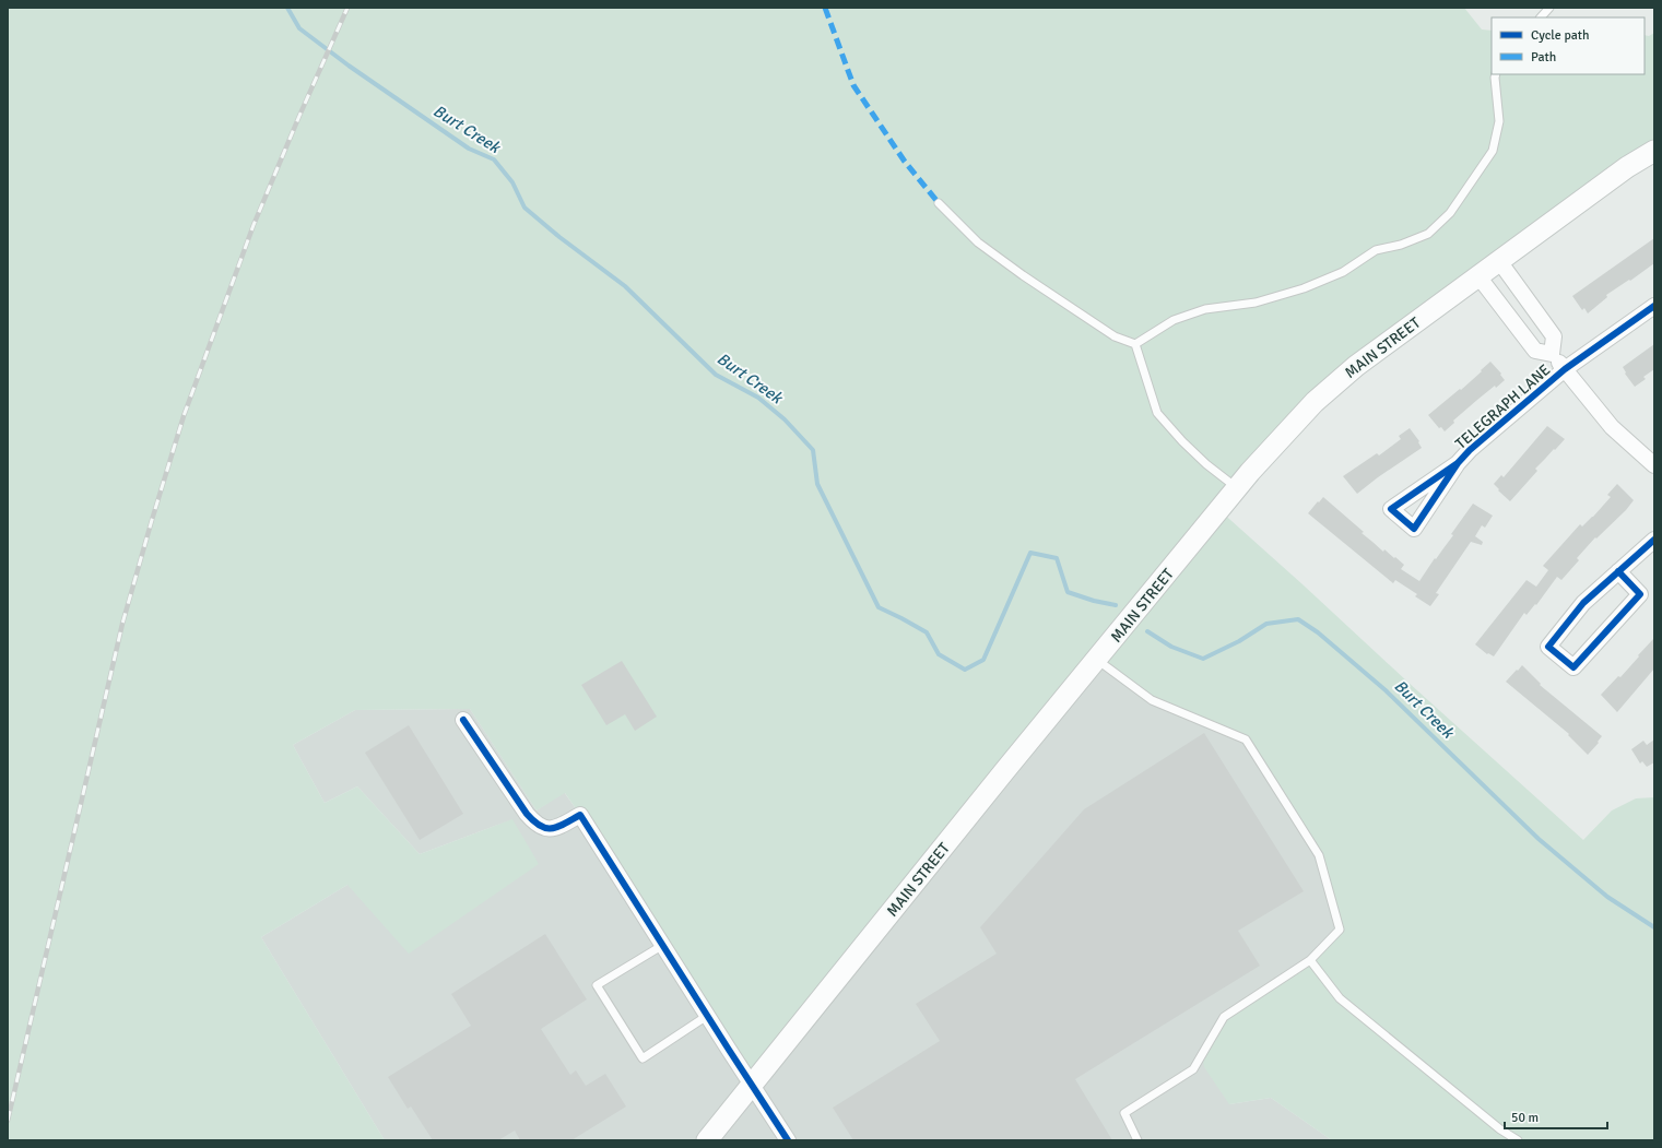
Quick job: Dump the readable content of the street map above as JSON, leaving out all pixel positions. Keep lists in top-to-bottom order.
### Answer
{
  "streets": {
    "main road": ["MAIN STREET"],
    "street": ["TELEGRAPH LANE"]
  },
  "water": ["Burt Creek"],
  "legend": ["Cycle path", "Path"],
  "scale_bar": "50 m"
}
